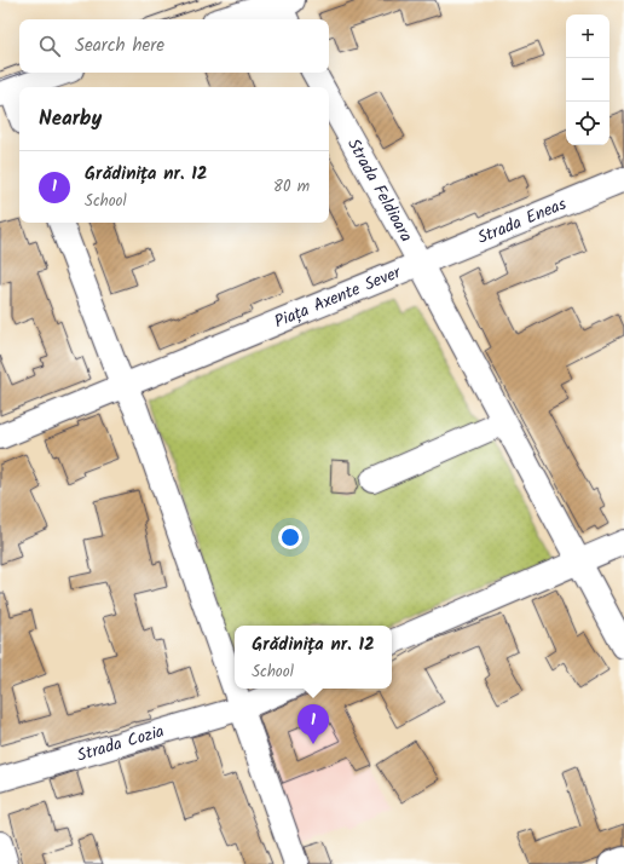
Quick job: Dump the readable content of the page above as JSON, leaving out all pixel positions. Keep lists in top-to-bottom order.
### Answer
{
  "streets": {
    "street": [
      "Strada Feldioara",
      "Strada Eneas",
      "Piața Axente Sever",
      "Strada Cozia"
    ]
  },
  "crossings": [
    ["Strada Feldioara", "Strada Eneas"],
    ["Strada Feldioara", "Piața Axente Sever"],
    ["Strada Eneas", "Piața Axente Sever"]
  ],
  "page": {
    "map_buttons": ["+", "−"],
    "search": "Search here",
    "heading": "Nearby",
    "list": [
      {
        "mark": "1",
        "name": "Grădinița nr. 12",
        "note": "School",
        "value": "80 m"
      }
    ],
    "popup": ["Grădinița nr. 12", "School"],
    "pins": "1"
  }
}
